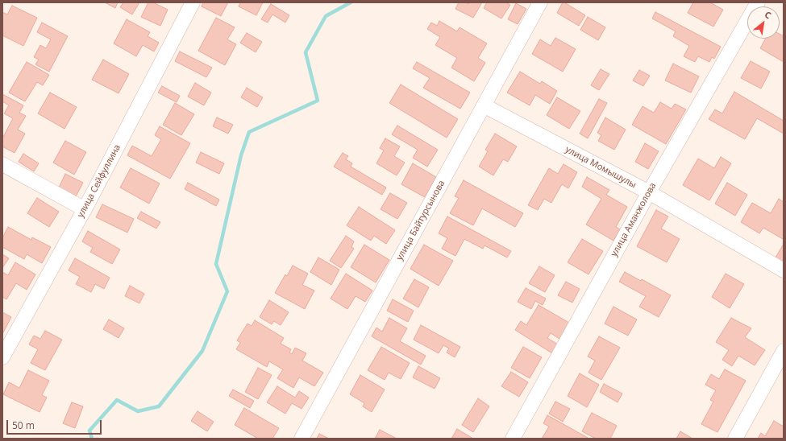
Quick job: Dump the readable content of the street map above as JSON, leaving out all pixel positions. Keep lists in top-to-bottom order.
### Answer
{
  "streets": {
    "street": [
      "улица Момышулы",
      "улица Сейфуллина",
      "улица Аманжолова",
      "улица Байтурсынова"
    ]
  },
  "crossings": [
    ["улица Момышулы", "улица Аманжолова"],
    ["улица Момышулы", "улица Байтурсынова"]
  ],
  "scale_bar": "50 m",
  "north": "top right"
}
